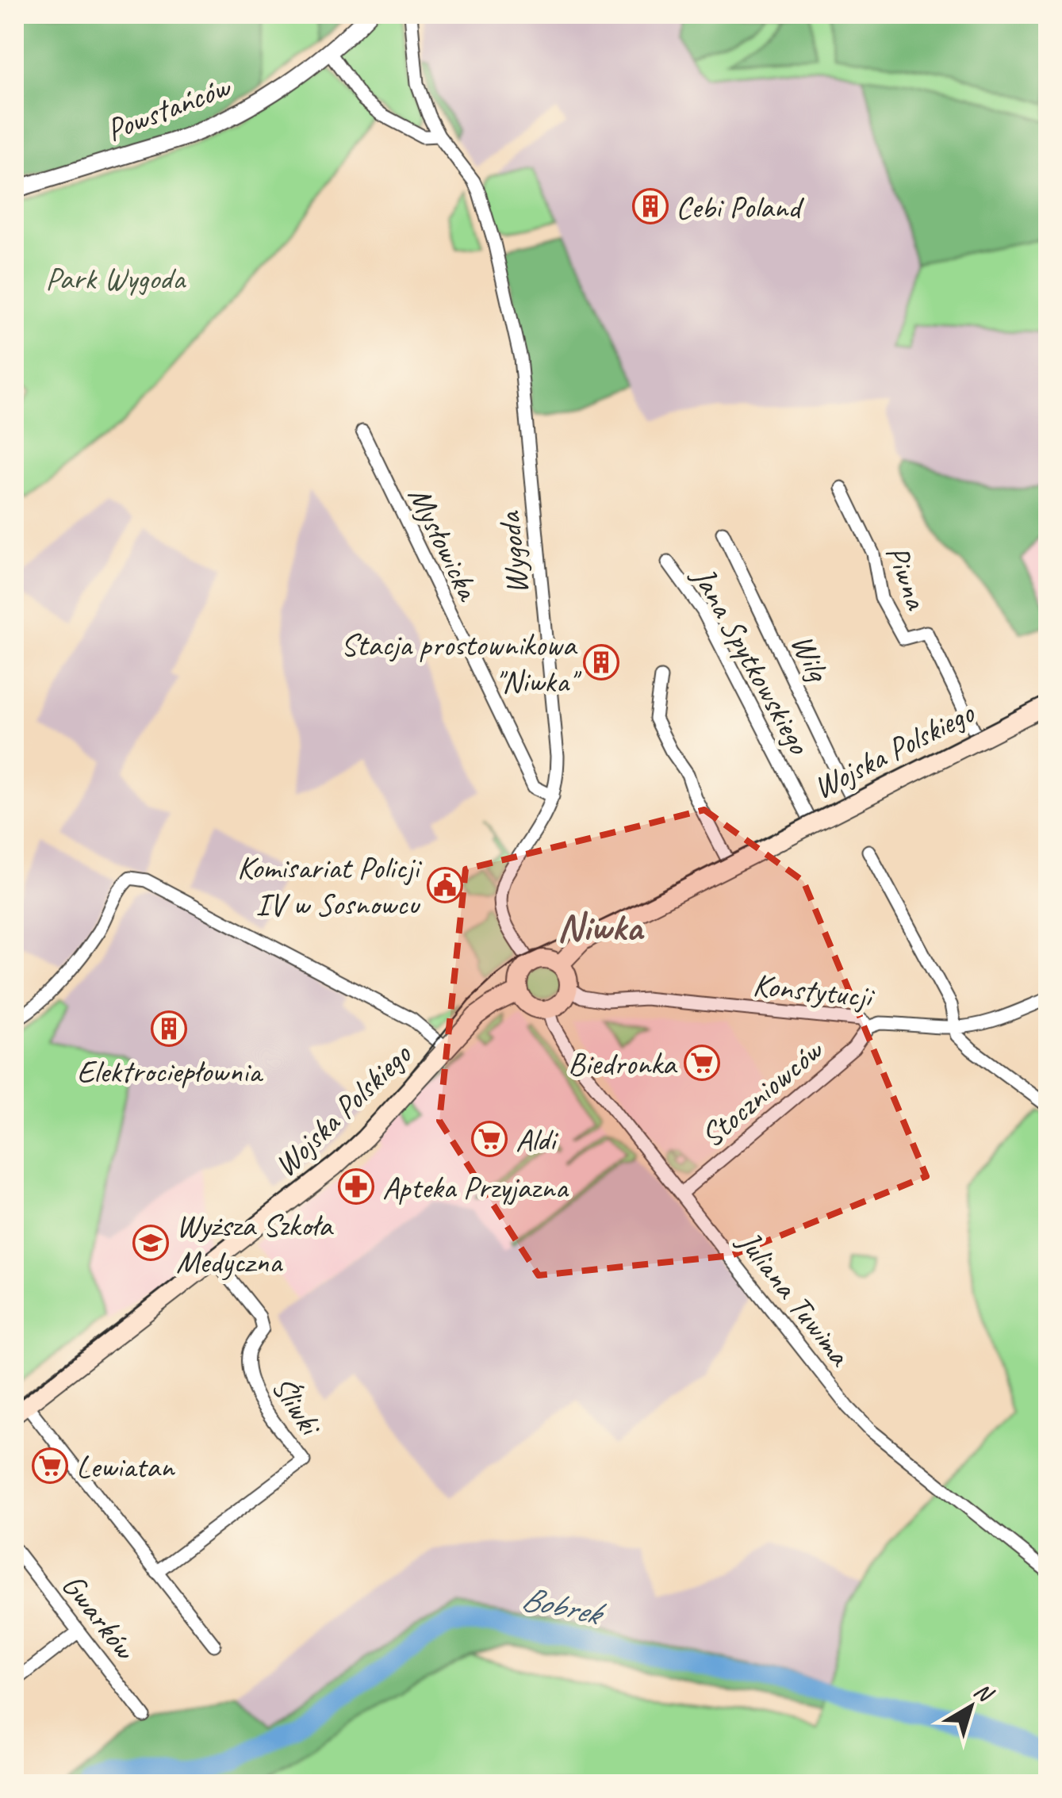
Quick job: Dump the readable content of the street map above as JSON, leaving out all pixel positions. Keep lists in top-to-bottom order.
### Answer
{
  "streets": {
    "main road": ["Wojska Polskiego"],
    "street": [
      "Powstańców",
      "Mysłowicka",
      "Wygoda",
      "Piwna",
      "Wilg",
      "Jana Spytkowskiego",
      "Konstytucji",
      "Stoczniowców",
      "Juliana Tuwima",
      "Śliwki",
      "Gwarków"
    ]
  },
  "crossings": [
    ["Mysłowicka", "Wygoda"],
    ["Wygoda", "Wojska Polskiego"],
    ["Wygoda", "Konstytucji"],
    ["Wygoda", "Juliana Tuwima"],
    ["Piwna", "Wojska Polskiego"],
    ["Wilg", "Wojska Polskiego"],
    ["Jana Spytkowskiego", "Wojska Polskiego"],
    ["Wojska Polskiego", "Konstytucji"],
    ["Wojska Polskiego", "Juliana Tuwima"],
    ["Wojska Polskiego", "Śliwki"],
    ["Konstytucji", "Stoczniowców"],
    ["Konstytucji", "Juliana Tuwima"],
    ["Stoczniowców", "Juliana Tuwima"]
  ],
  "districts": ["Niwka"],
  "water": ["Bobrek"],
  "parks": ["Park Wygoda"],
  "places": {
    "building": ["Cebi Poland", "Stacja prostownikowa \"Niwka\"", "Elektrociepłownia"],
    "public building": ["Komisariat Policji IV w Sosnowcu"],
    "supermarket": ["Biedronka", "Aldi", "Lewiatan"],
    "pharmacy": ["Apteka Przyjazna"],
    "school or university": ["Wyższa Szkoła Medyczna"]
  },
  "north": "top right"
}
